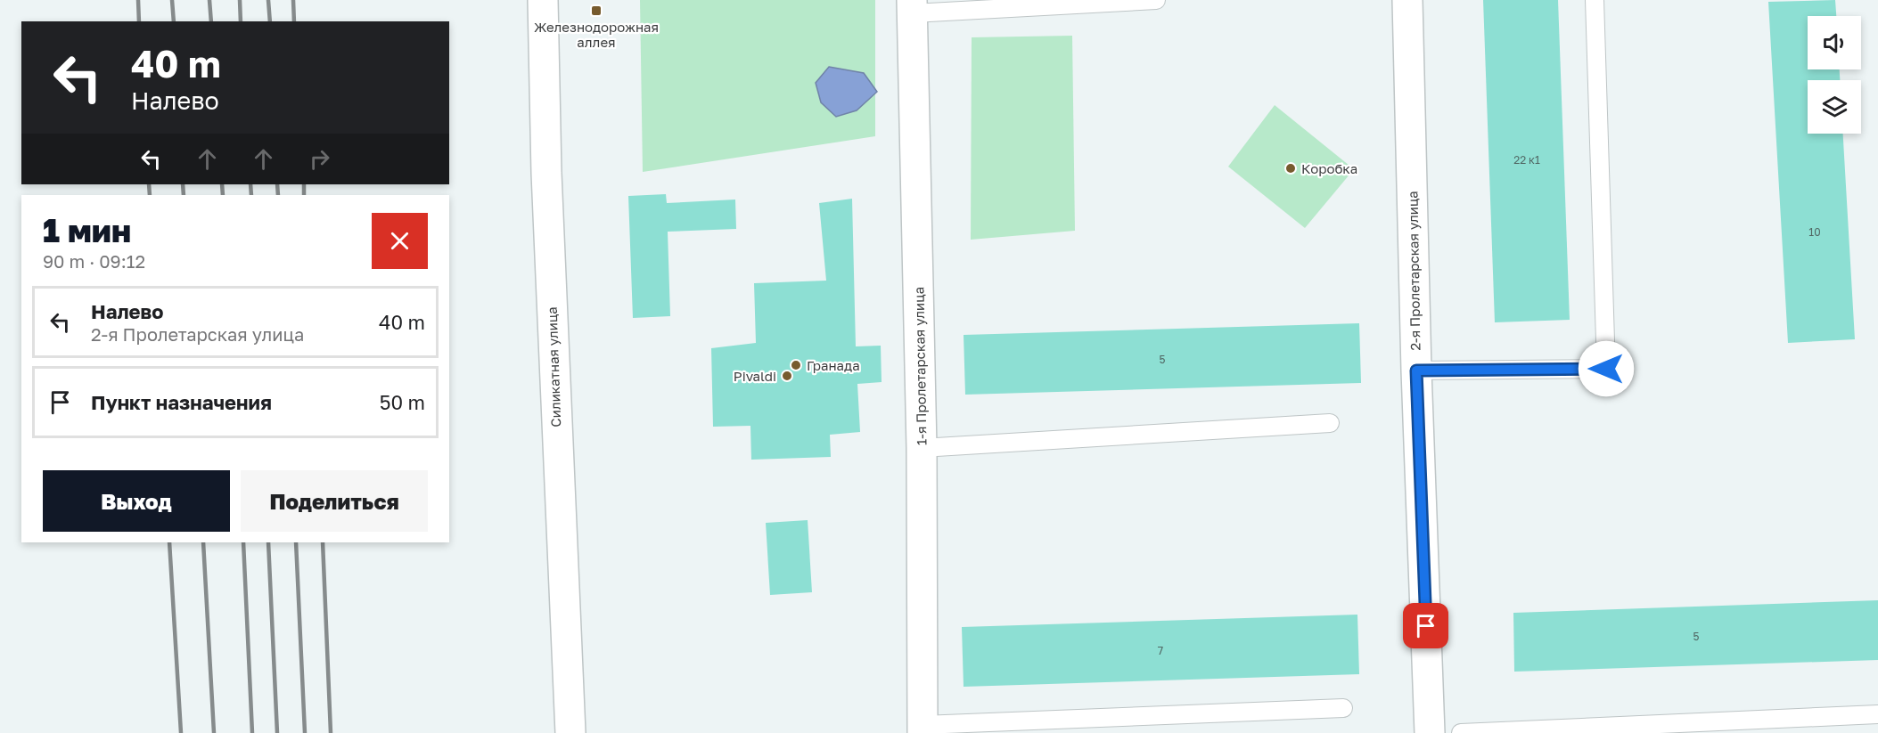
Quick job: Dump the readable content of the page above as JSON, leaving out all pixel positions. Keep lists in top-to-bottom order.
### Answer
{
  "streets": {
    "street": ["2-я Пролетарская улица", "1-я Пролетарская улица", "Силикатная улица"]
  },
  "places": {
    "transit": ["Железнодорожная аллея"],
    "other": ["Коробка", "Гранада", "Pivaldi"]
  },
  "house_numbers": [
    "22 к1",
    "10",
    "5",
    "5",
    "7"
  ],
  "page": {
    "turn": ["40 m", "Налево"],
    "heading": ["1 мин", "90 m · 09:12"],
    "list": [
      {
        "name": "Налево",
        "note": "2-я Пролетарская улица",
        "value": "40 m"
      },
      {
        "name": "Пункт назначения",
        "value": "50 m"
      }
    ],
    "buttons": ["Выход", "Поделиться"]
  }
}
